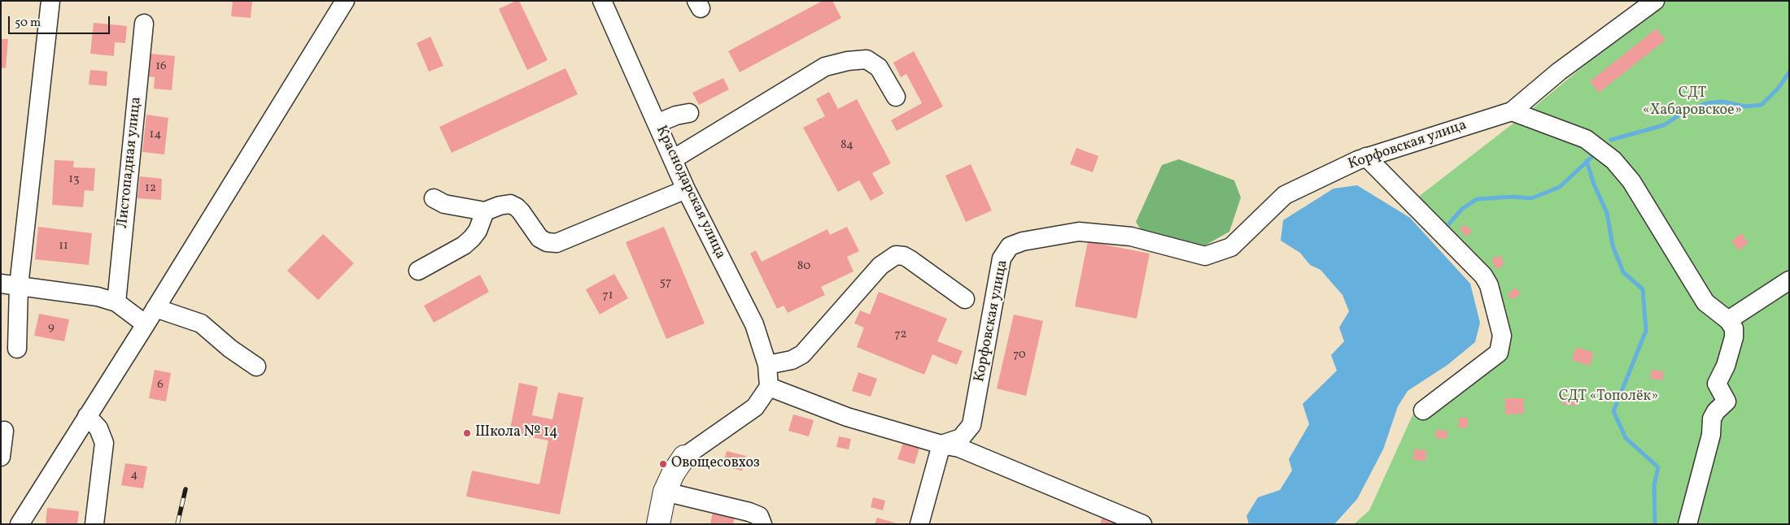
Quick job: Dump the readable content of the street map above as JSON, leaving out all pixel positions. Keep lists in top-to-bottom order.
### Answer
{
  "streets": {
    "street": ["Корфовская улица", "Листопадная улица", "Краснодарская улица"]
  },
  "parks": ["СДТ «Хабаровское»", "СДТ «Тополёк»"],
  "places": ["Школа № 14", "Овощесовхоз"],
  "house_numbers": [
    "16",
    "14",
    "84",
    "13",
    "12",
    "11",
    "80",
    "57",
    "71",
    "9",
    "72",
    "70",
    "6",
    "4"
  ],
  "scale_bar": "50 m"
}
